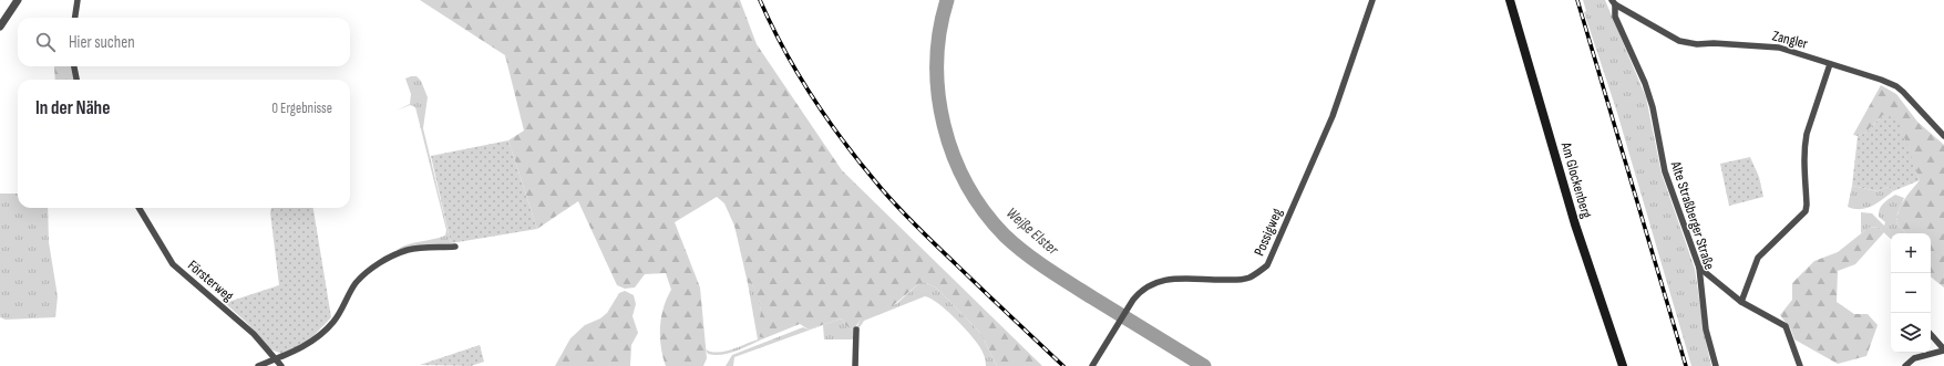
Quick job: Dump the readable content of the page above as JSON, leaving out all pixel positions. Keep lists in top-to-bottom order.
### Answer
{
  "streets": {
    "main road": ["Am Glockenberg"],
    "street": [
      "Zangler",
      "Alte Straßberger Straße",
      "Possigweg",
      "Försterweg"
    ]
  },
  "crossings": [
    ["Zangler", "Alte Straßberger Straße"]
  ],
  "water": ["Weiße Elster"],
  "page": {
    "search": "Hier suchen",
    "heading": ["In der Nähe", "0 Ergebnisse"],
    "map_buttons": ["+", "−"]
  }
}
